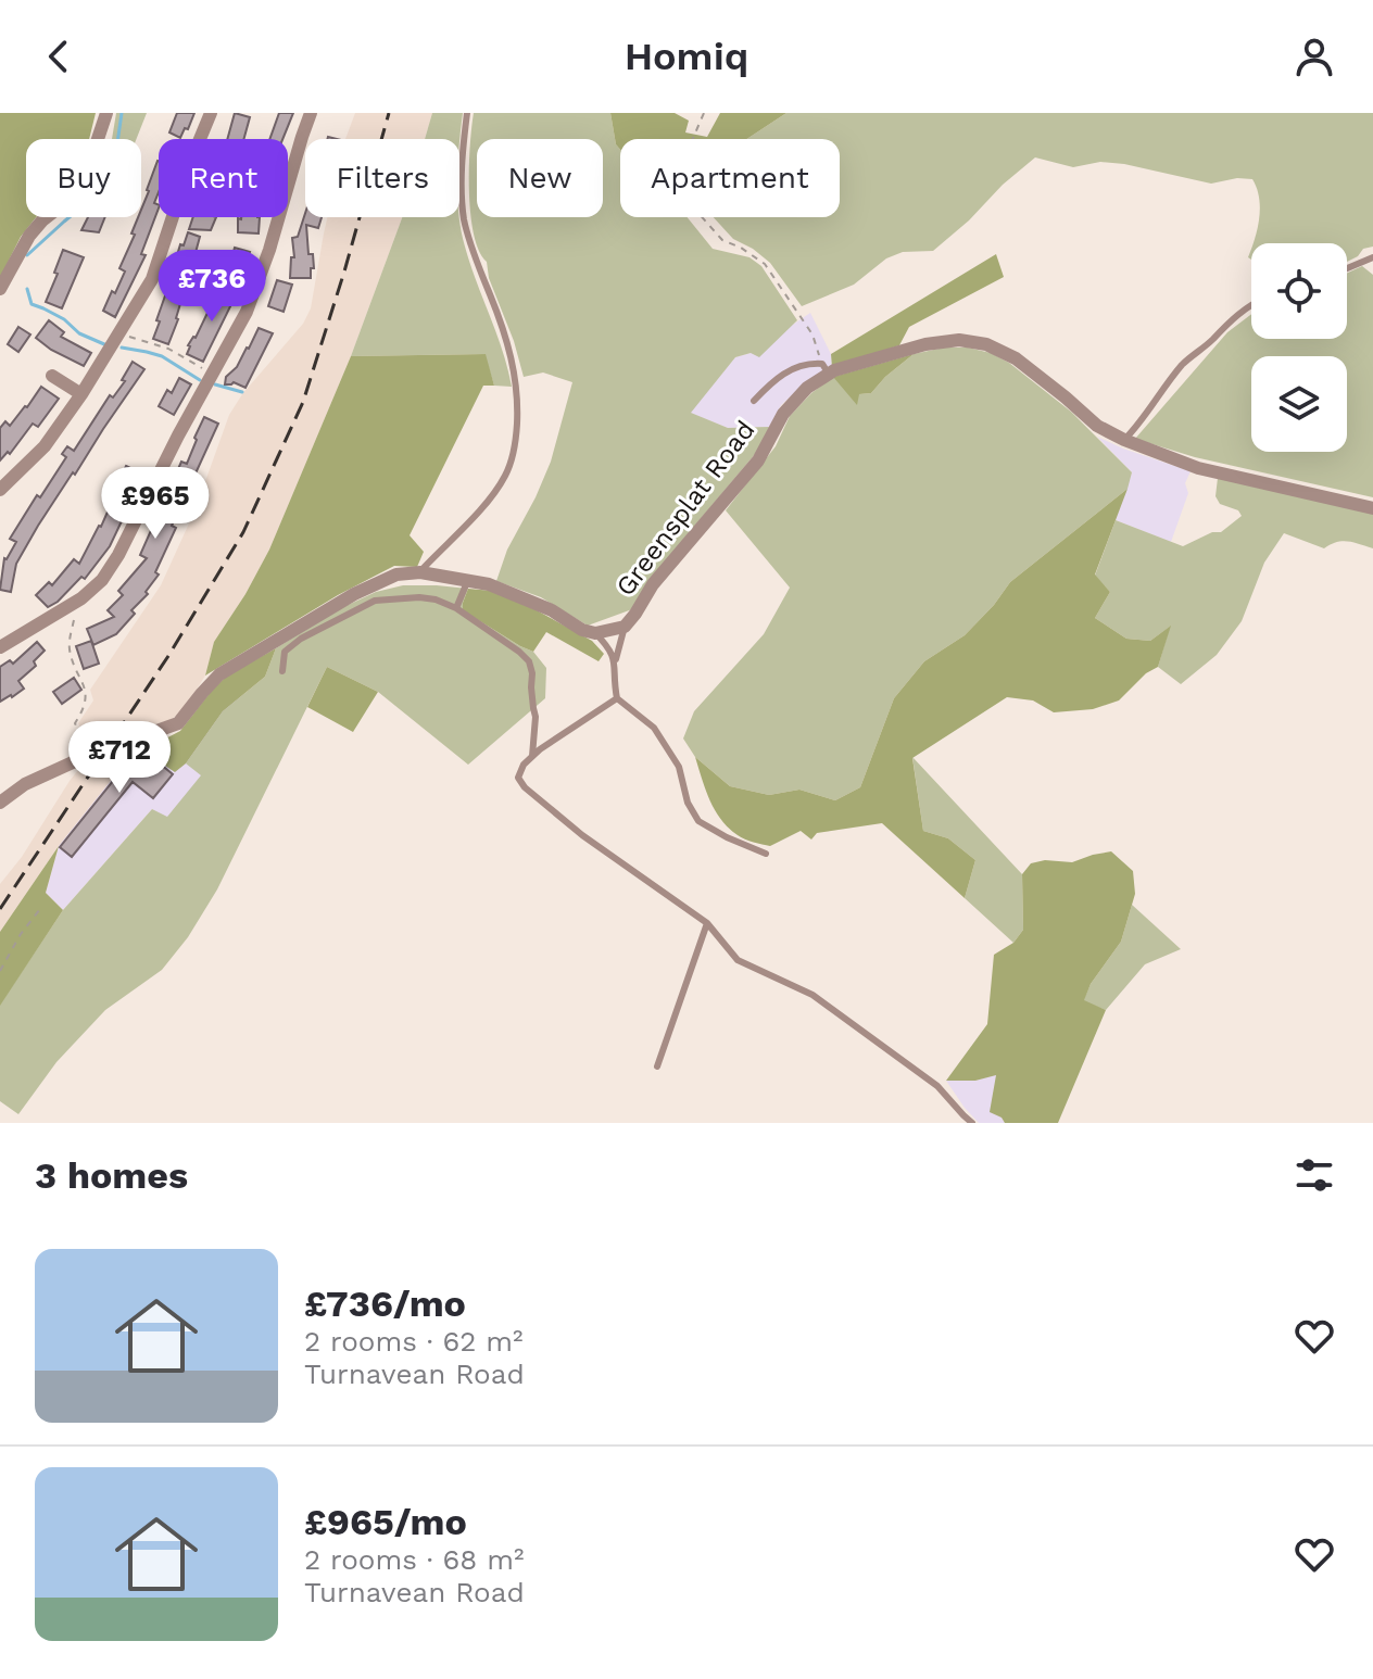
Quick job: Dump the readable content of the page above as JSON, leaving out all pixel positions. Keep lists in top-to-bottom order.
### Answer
{
  "streets": {
    "street": ["Greensplat Road"]
  },
  "page": {
    "header": "Homiq",
    "chip": [
      "Buy",
      "Rent",
      "Filters",
      "New",
      "Apartment"
    ],
    "price": ["£736", "£965", "£712"],
    "heading": "3 homes",
    "list": [
      {
        "name": "£736/mo",
        "note": "2 rooms · 62 m² · Turnavean Road"
      },
      {
        "name": "£965/mo",
        "note": "2 rooms · 68 m² · Turnavean Road"
      }
    ]
  }
}
